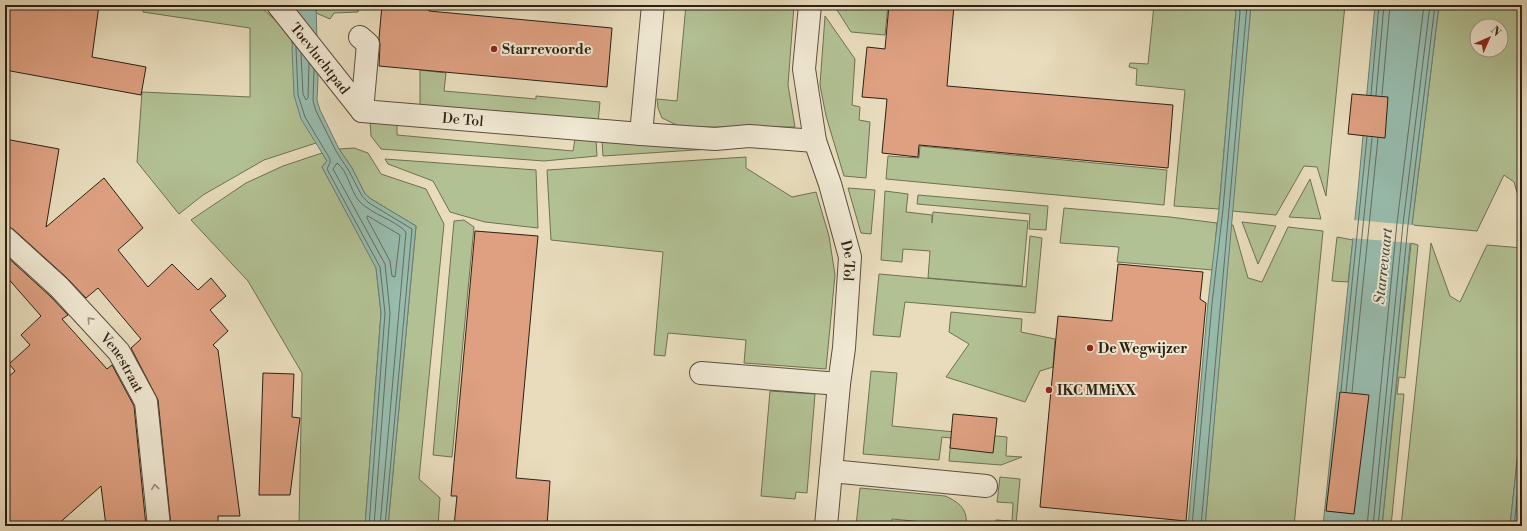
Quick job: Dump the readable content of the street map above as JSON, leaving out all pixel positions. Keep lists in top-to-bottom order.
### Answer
{
  "streets": {
    "street": ["Toevluchtpad", "De Tol", "Venestraat"]
  },
  "crossings": [
    ["Toevluchtpad", "De Tol"]
  ],
  "one_way": ["Venestraat"],
  "water": ["Starrevaart"],
  "places": ["Starrevoorde", "De Wegwijzer", "IKC MMiXX"],
  "north": "top right"
}
